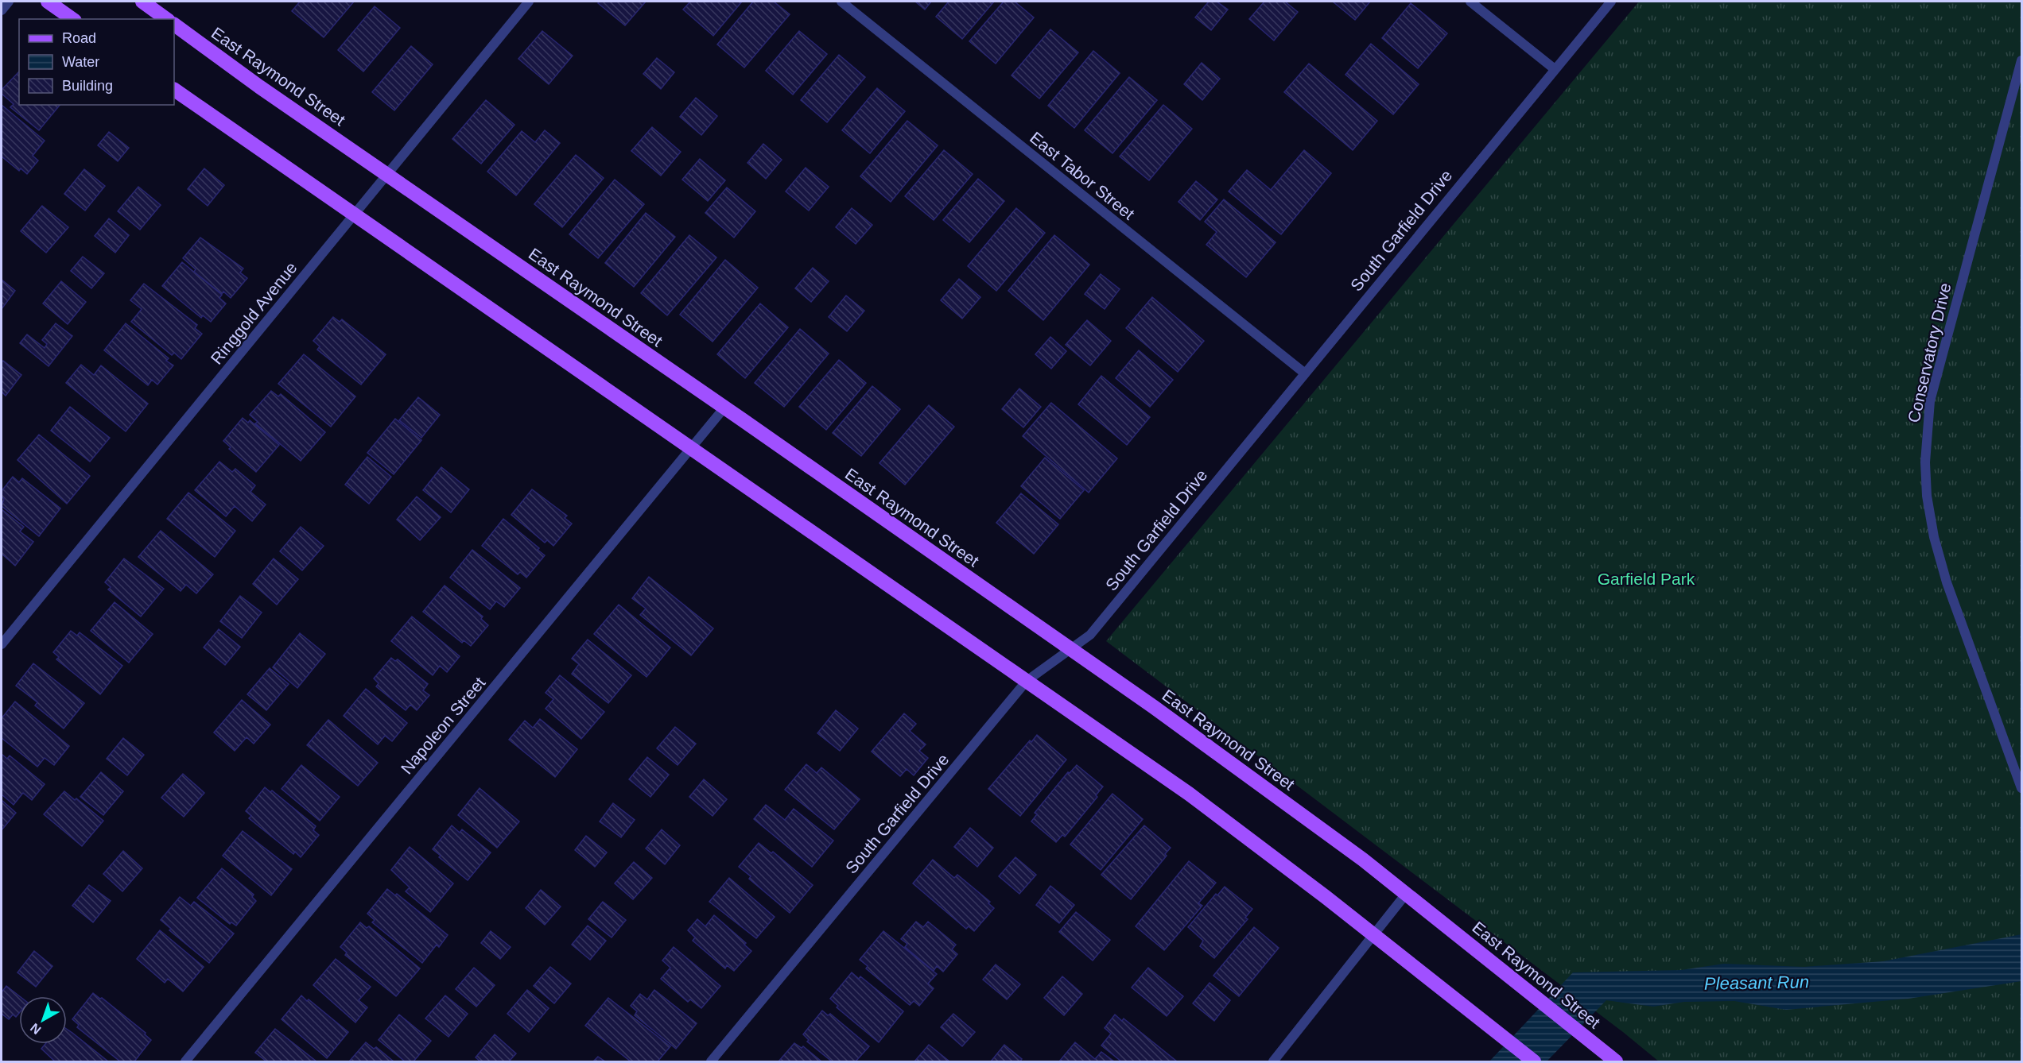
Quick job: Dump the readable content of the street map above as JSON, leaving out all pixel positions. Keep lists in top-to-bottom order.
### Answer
{
  "streets": {
    "main road": ["East Raymond Street"],
    "street": [
      "East Tabor Street",
      "South Garfield Drive",
      "Ringgold Avenue",
      "Conservatory Drive",
      "Napoleon Street"
    ]
  },
  "crossings": [
    ["East Raymond Street", "South Garfield Drive"],
    ["East Raymond Street", "Ringgold Avenue"],
    ["East Raymond Street", "Napoleon Street"],
    ["East Tabor Street", "South Garfield Drive"]
  ],
  "water": ["Pleasant Run"],
  "parks": ["Garfield Park"],
  "legend": ["Road", "Water", "Building"],
  "north": "bottom left"
}
